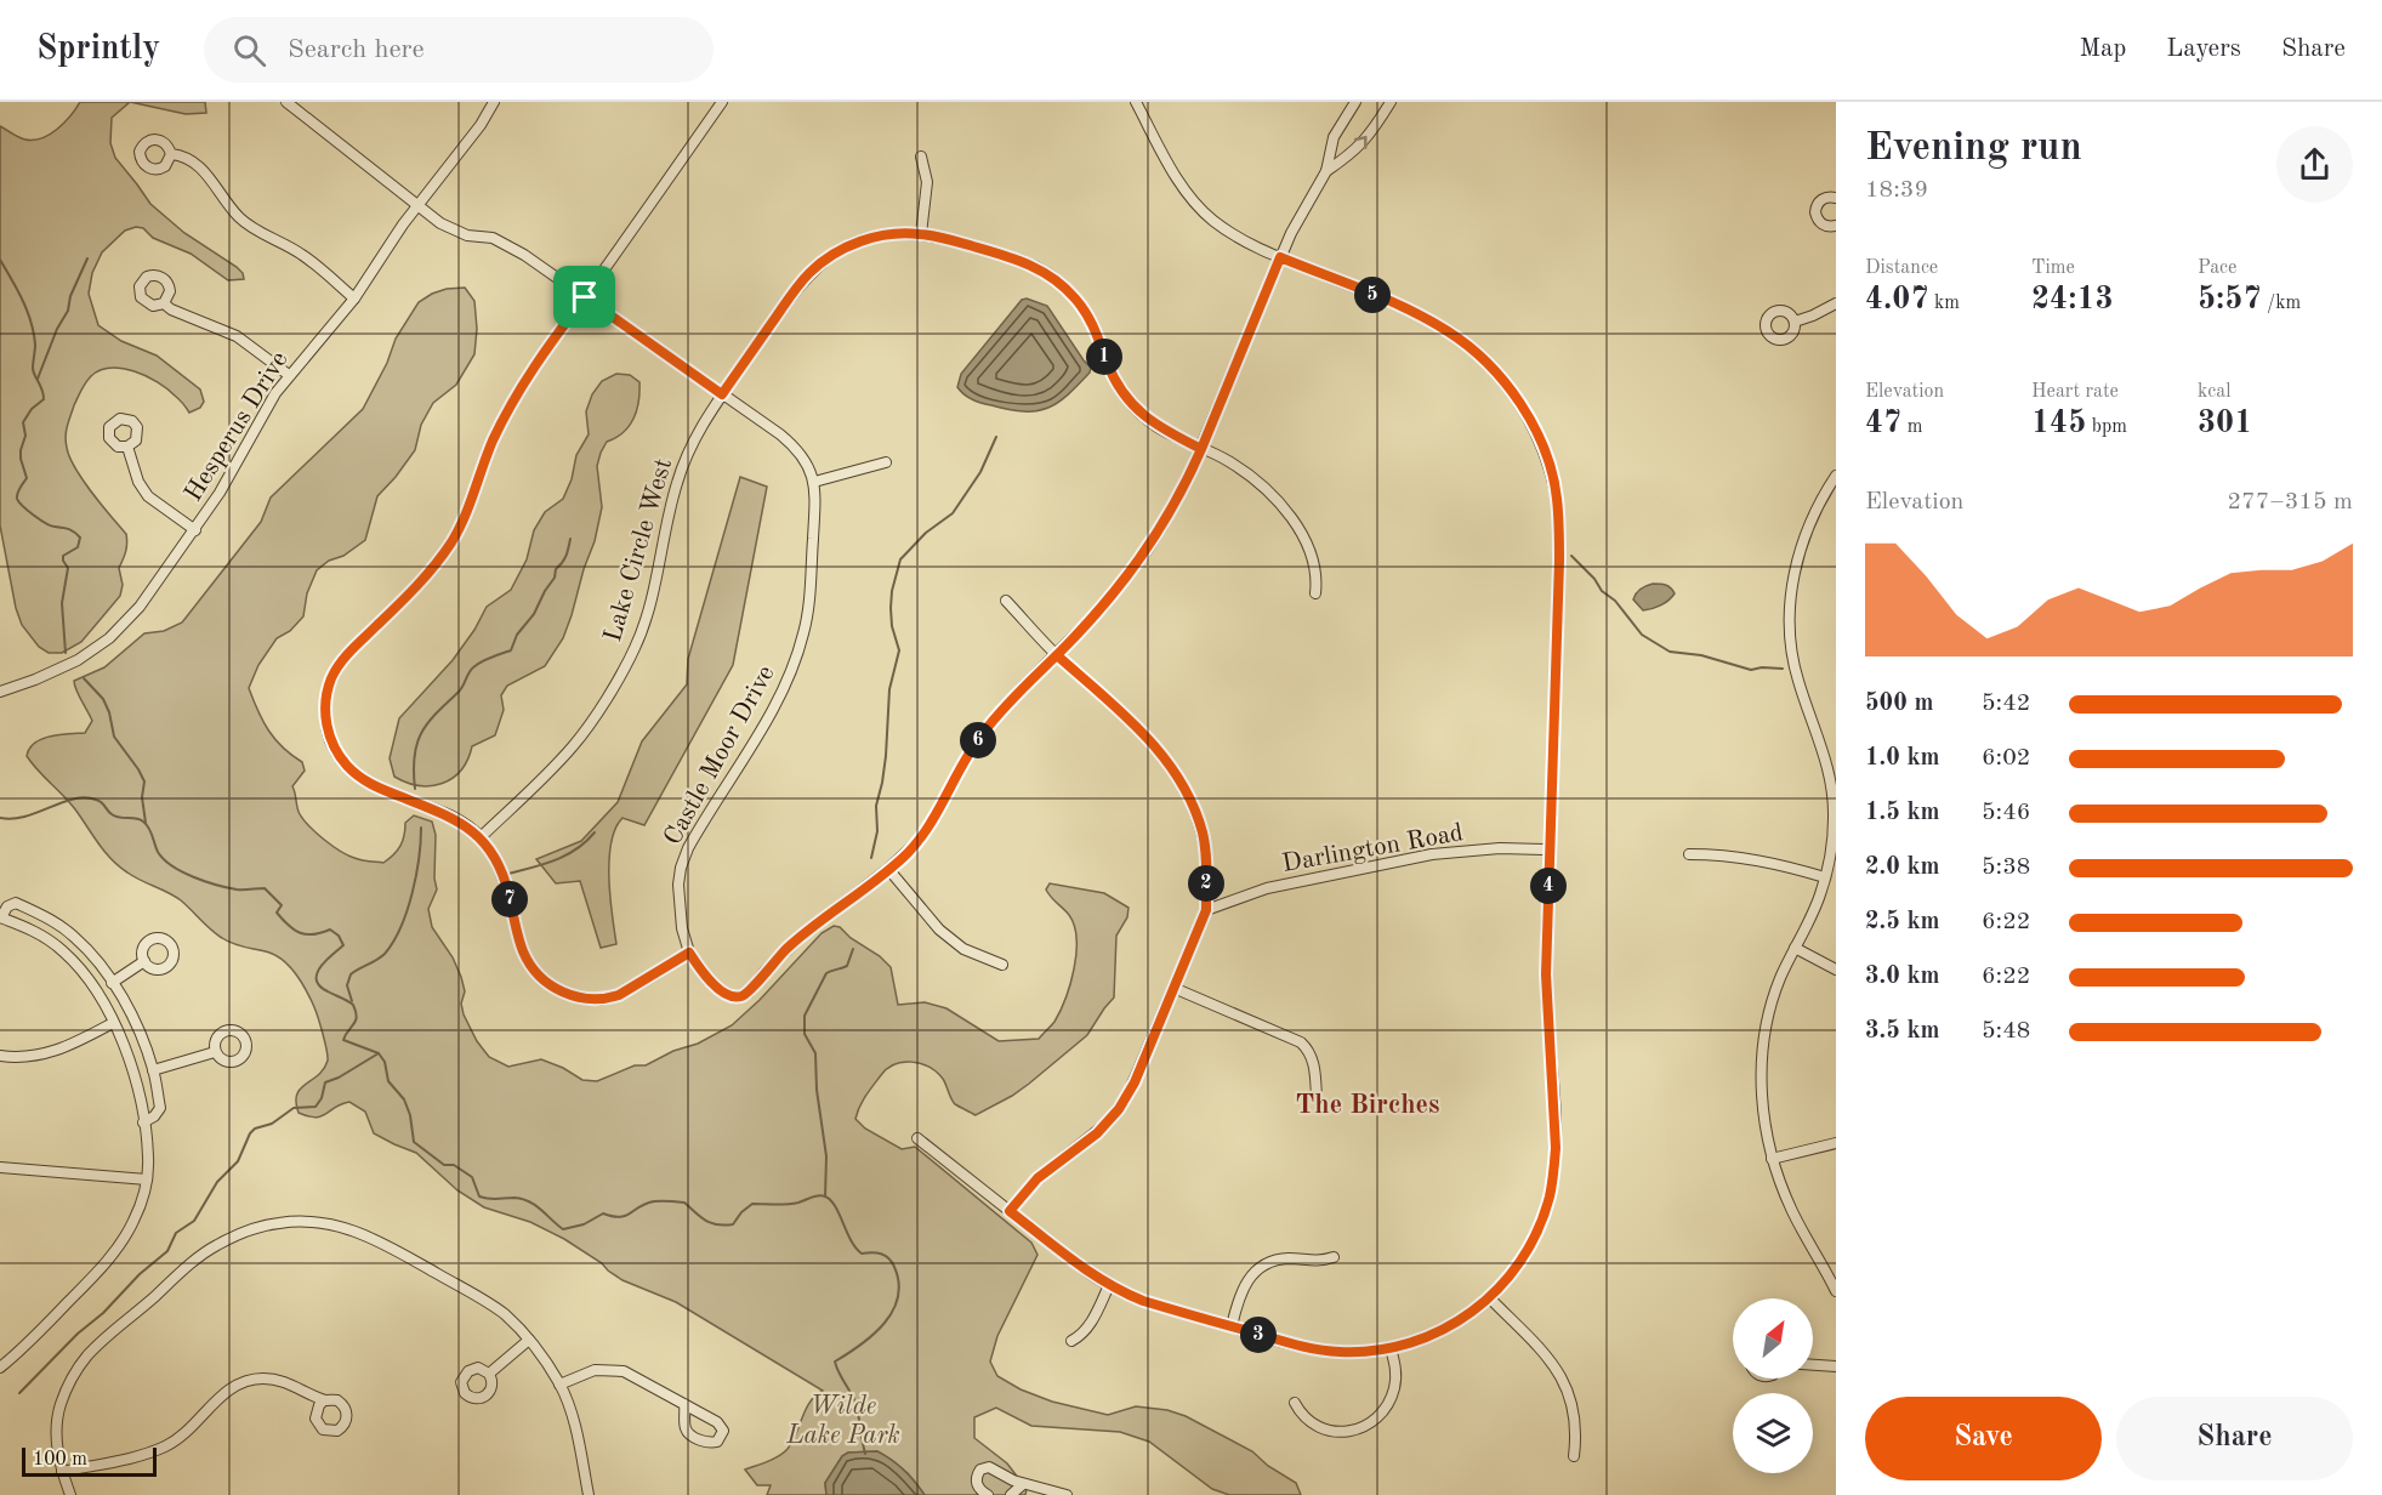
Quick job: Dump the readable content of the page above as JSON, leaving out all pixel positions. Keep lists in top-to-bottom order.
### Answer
{
  "streets": {
    "street": [
      "Hesperus Drive",
      "Lake Circle West",
      "Castle Moor Drive",
      "Darlington Road"
    ]
  },
  "districts": ["The Birches"],
  "parks": ["Wilde Lake Park"],
  "scale_bar": "100 m",
  "north": "top right",
  "page": {
    "header": "Sprintly",
    "search": "Search here",
    "nav": ["Map", "Layers", "Share"],
    "heading": ["Evening run", "18:39"],
    "stats": [
      ["Distance", "4.07 km"],
      ["Time", "24:13"],
      ["Pace", "5:57 /km"],
      ["Elevation", "47 m"],
      ["Heart rate", "145 bpm"],
      ["kcal", "301"]
    ],
    "pins": [
      "5",
      "1",
      "6",
      "2",
      "4",
      "7",
      "3"
    ],
    "chart": ["Elevation", "277–315 m"],
    "list": [
      {
        "name": "500 m",
        "note": "5:42"
      },
      {
        "name": "1.0 km",
        "note": "6:02"
      },
      {
        "name": "1.5 km",
        "note": "5:46"
      },
      {
        "name": "2.0 km",
        "note": "5:38"
      },
      {
        "name": "2.5 km",
        "note": "6:22"
      },
      {
        "name": "3.0 km",
        "note": "6:22"
      },
      {
        "name": "3.5 km",
        "note": "5:48"
      }
    ],
    "buttons": ["Save", "Share"],
    "scale": "100 m"
  }
}
